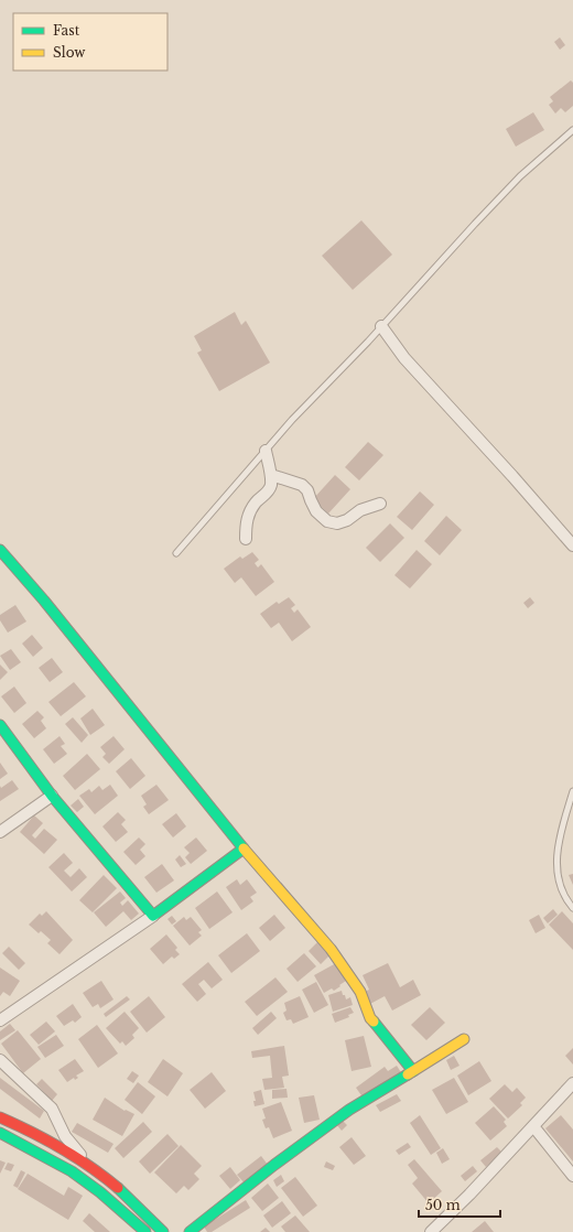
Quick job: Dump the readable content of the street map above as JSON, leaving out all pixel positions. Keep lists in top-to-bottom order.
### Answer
{
  "legend": ["Fast", "Slow"],
  "scale_bar": "50 m"
}
